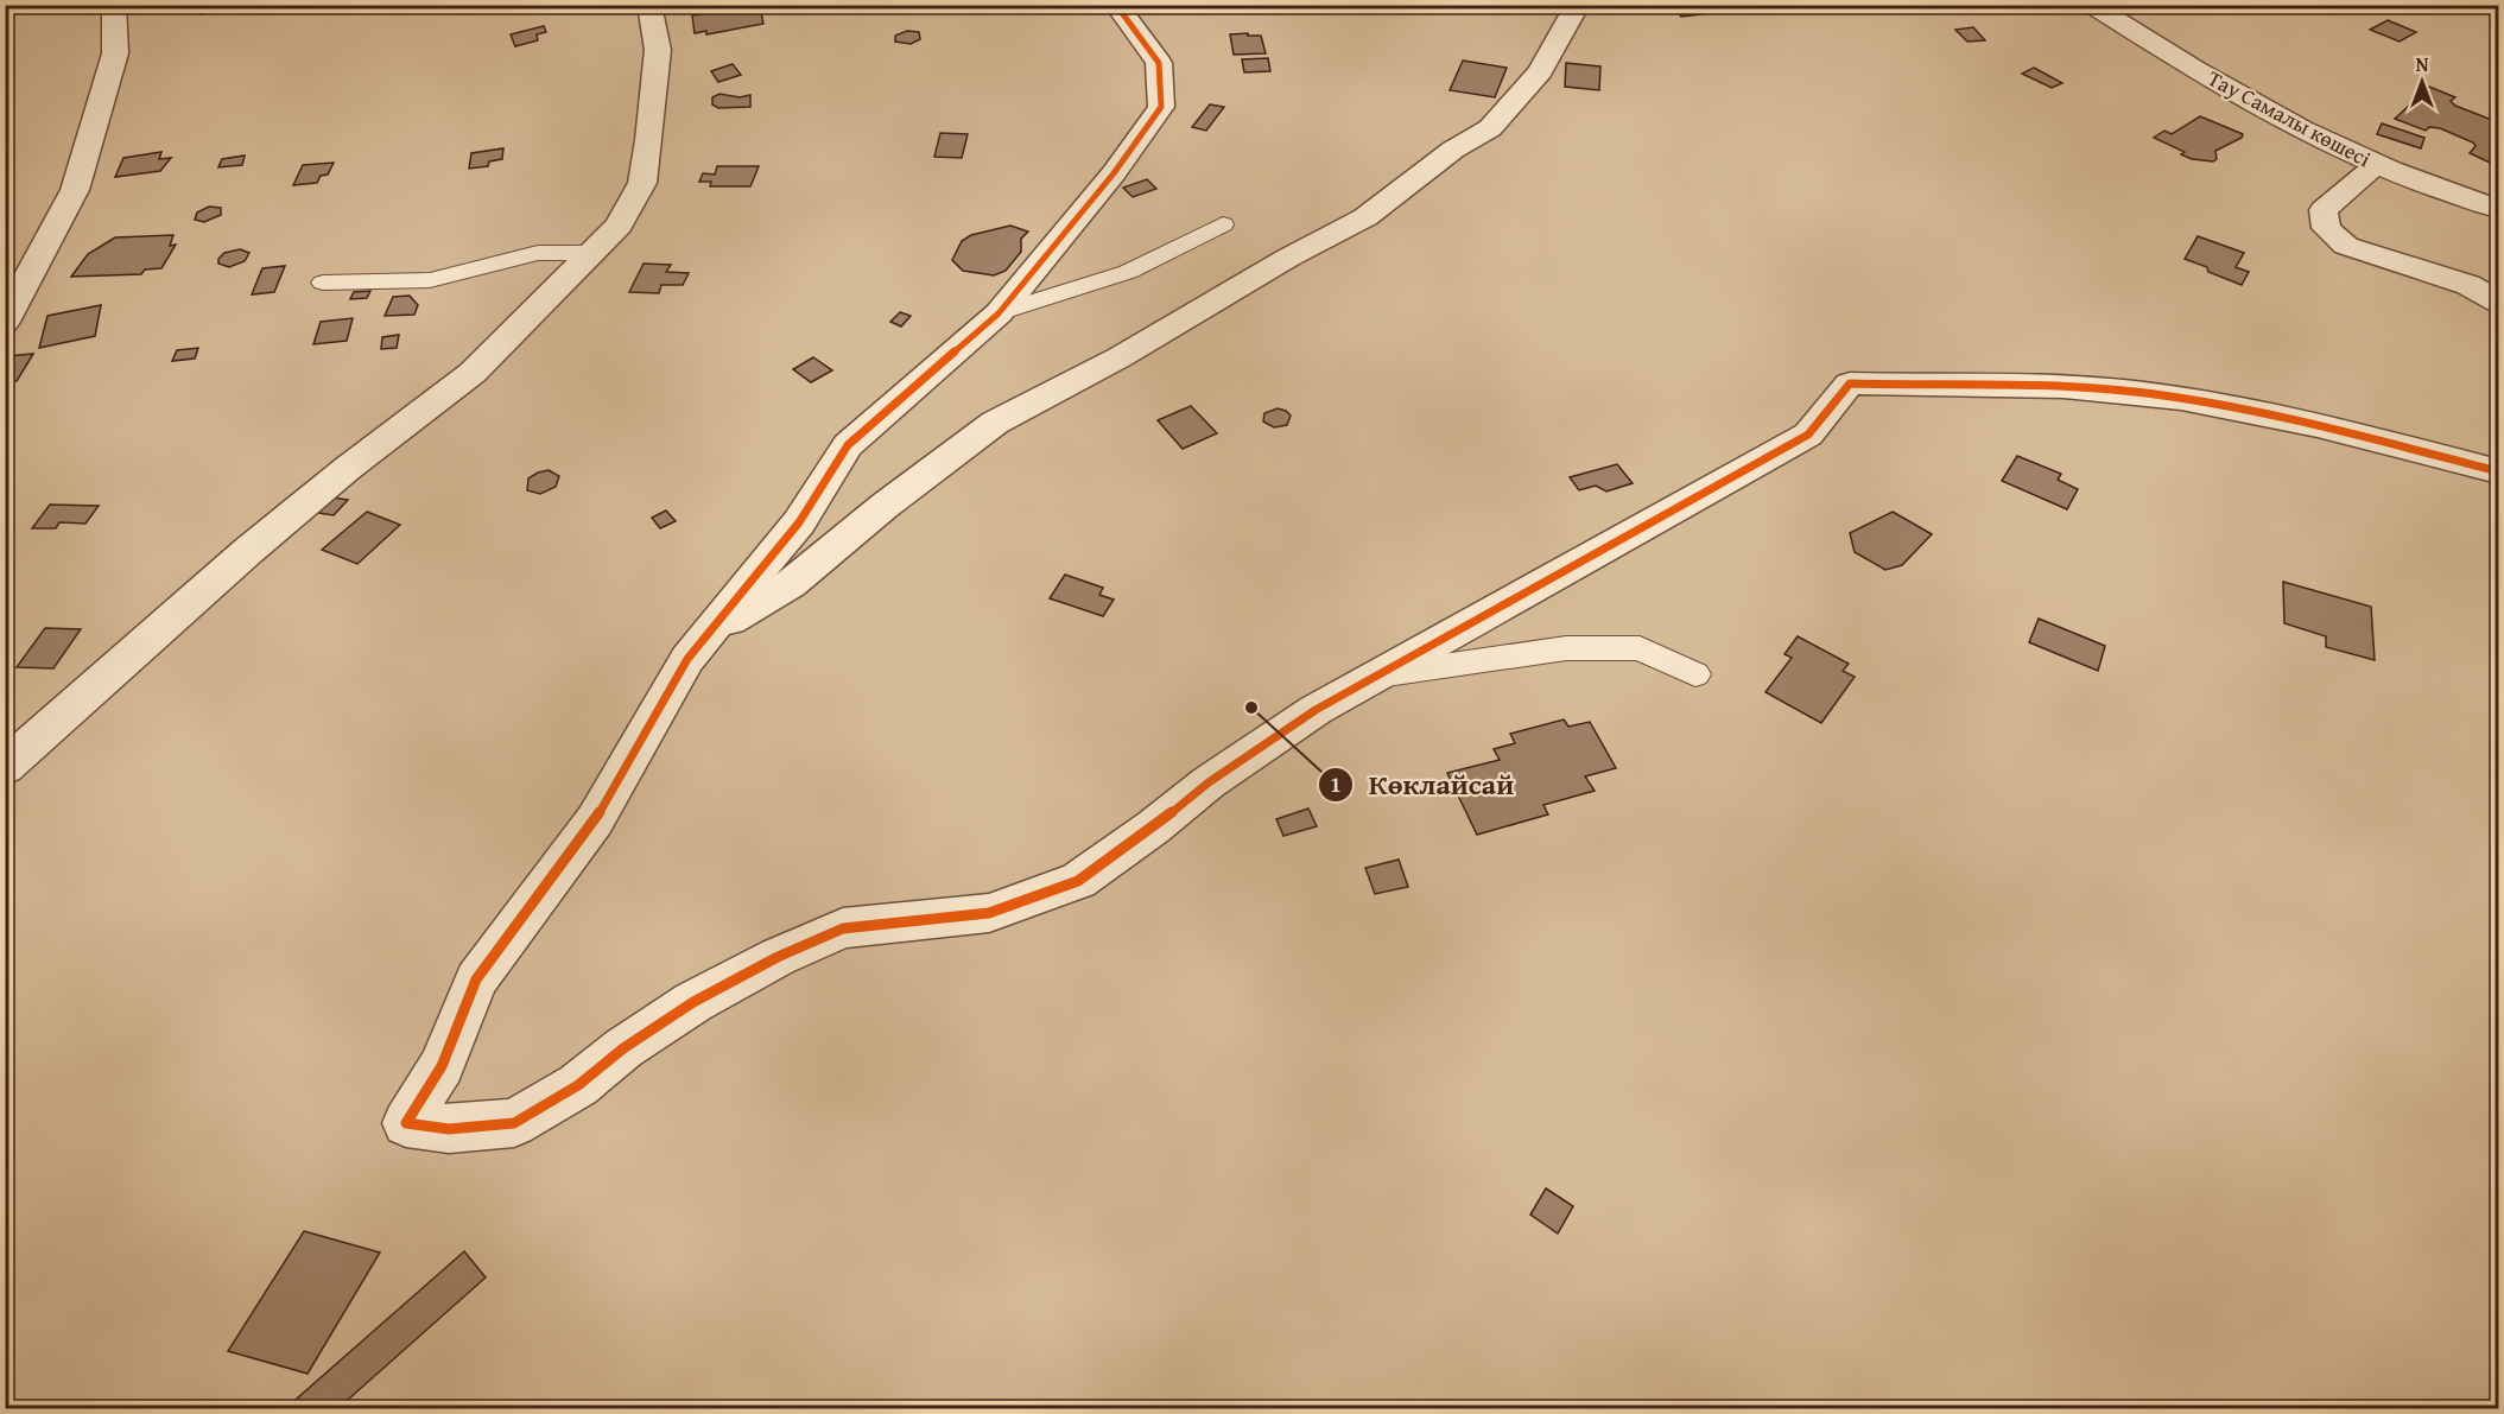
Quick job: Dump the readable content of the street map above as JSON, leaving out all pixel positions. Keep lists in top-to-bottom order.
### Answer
{
  "streets": {
    "street": ["Тау Самалы көшесі"]
  },
  "places": ["Көклайсай"],
  "north": "top"
}
